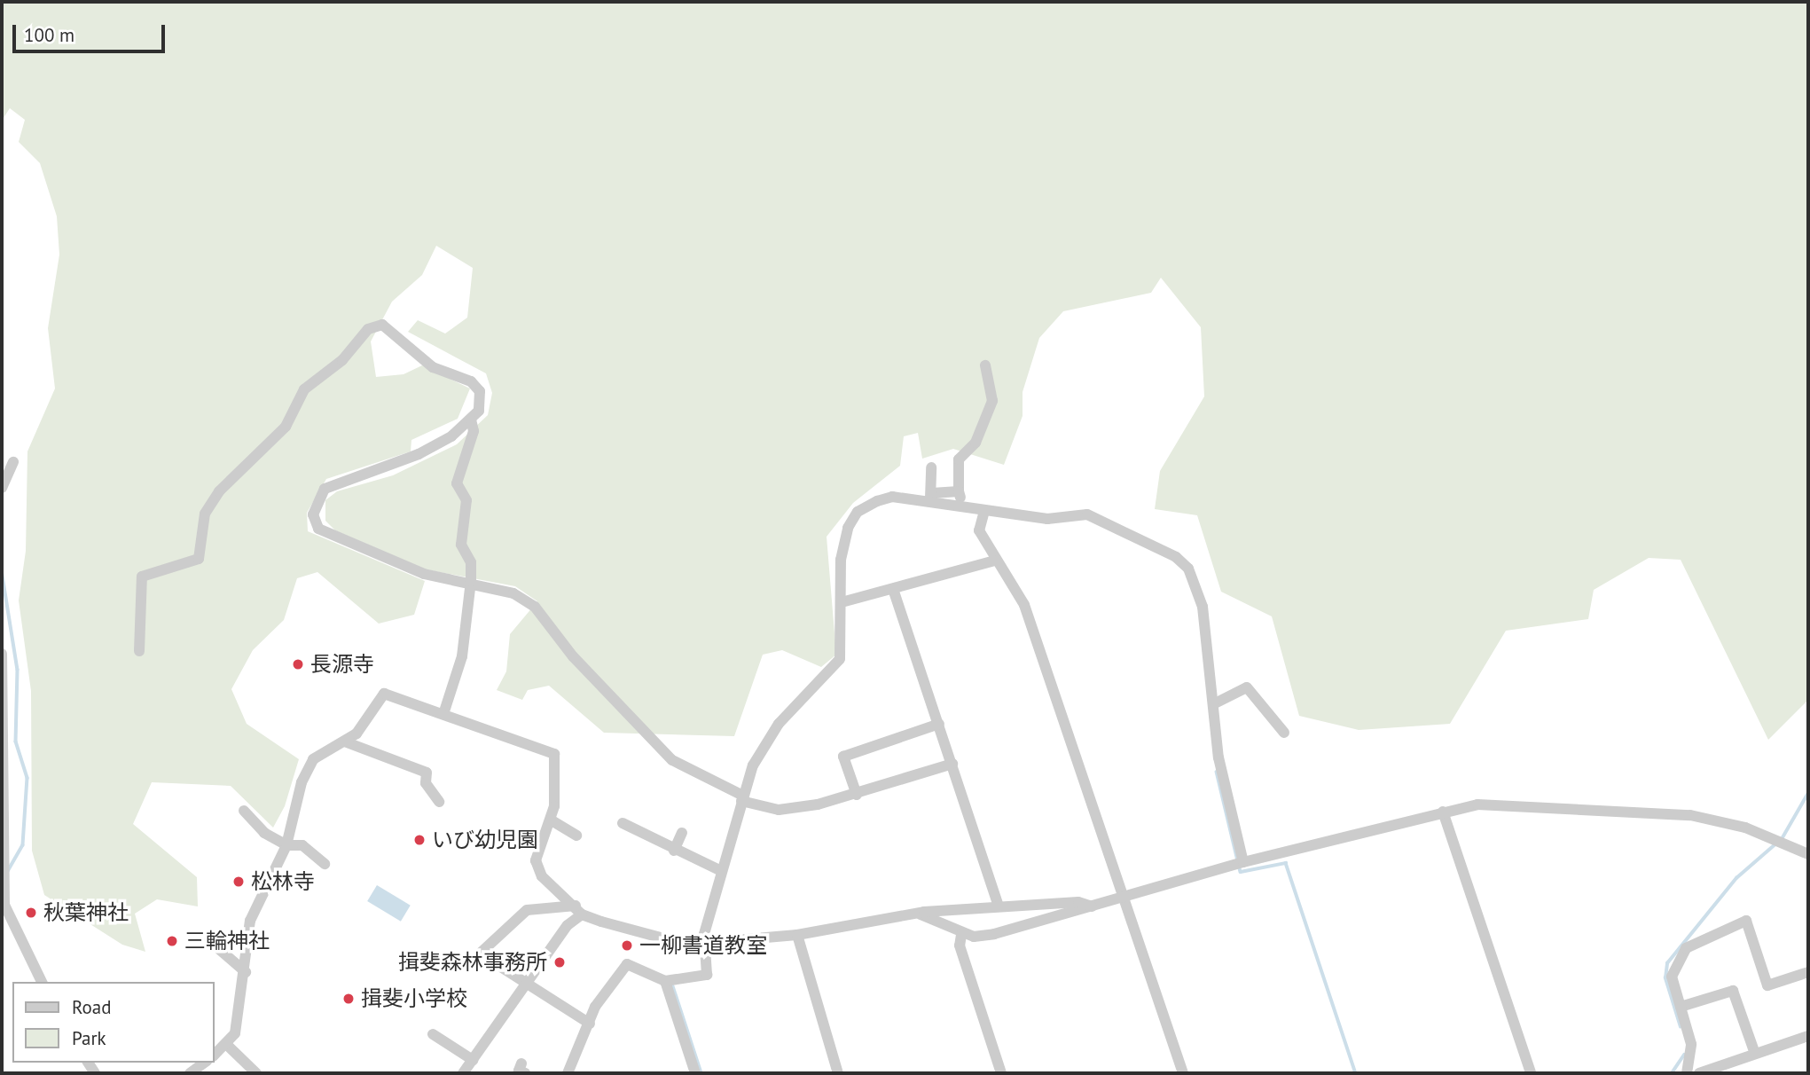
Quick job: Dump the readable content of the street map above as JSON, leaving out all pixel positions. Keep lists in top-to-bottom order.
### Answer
{
  "places": [
    "長源寺",
    "いび幼児園",
    "松林寺",
    "秋葉神社",
    "三輪神社",
    "一柳書道教室",
    "揖斐森林事務所",
    "揖斐小学校"
  ],
  "legend": ["Road", "Park"],
  "scale_bar": "100 m"
}
